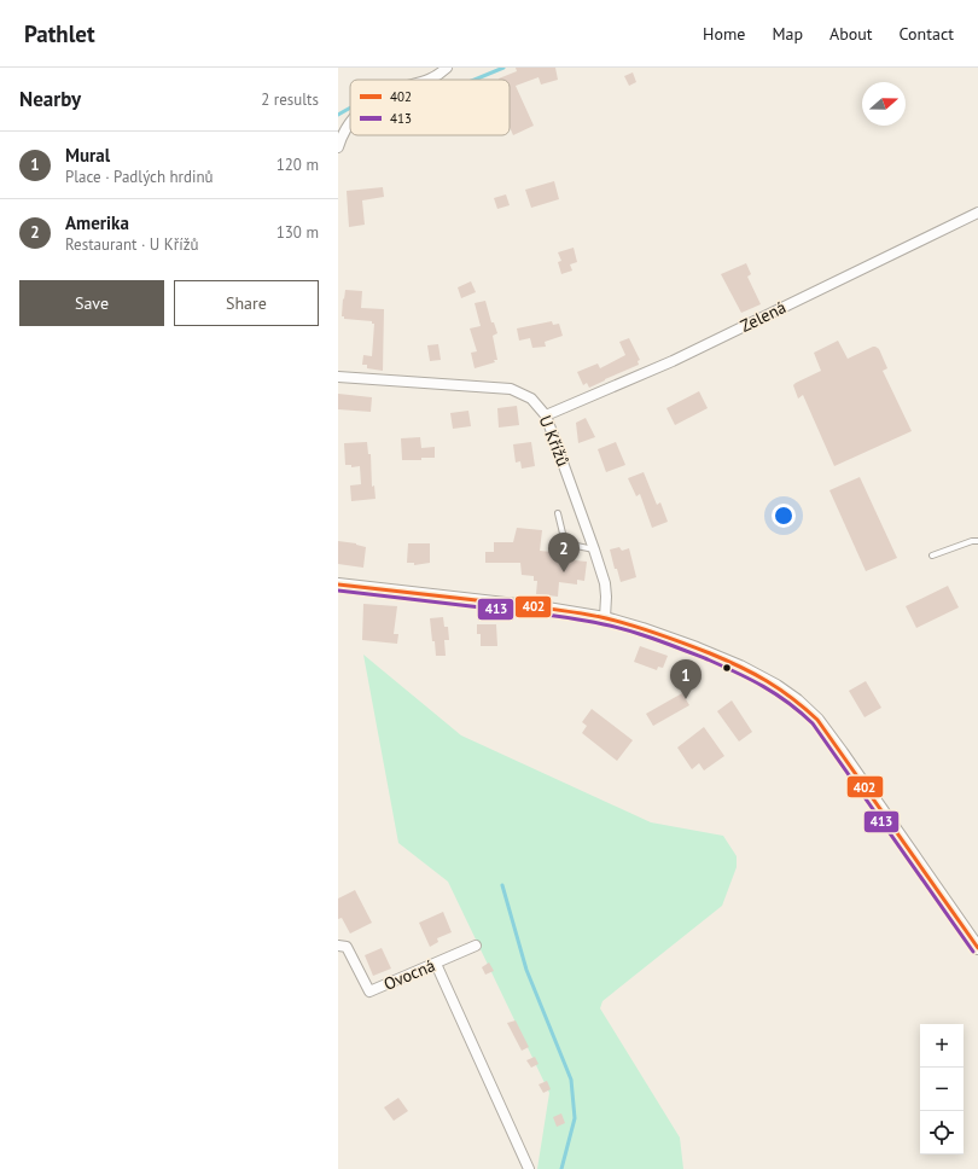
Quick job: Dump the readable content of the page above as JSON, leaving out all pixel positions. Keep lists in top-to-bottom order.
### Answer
{
  "streets": {
    "street": ["Zelená", "U Křížů", "Ovocná"]
  },
  "crossings": [
    ["Zelená", "U Křížů"]
  ],
  "lines": ["transit line 402", "transit line 413"],
  "legend": ["402", "413"],
  "north": "right",
  "page": {
    "header": "Pathlet",
    "nav": [
      "Home",
      "Map",
      "About",
      "Contact"
    ],
    "heading": ["Nearby", "2 results"],
    "list": [
      {
        "mark": "1",
        "name": "Mural",
        "note": "Place · Padlých hrdinů",
        "value": "120 m"
      },
      {
        "mark": "2",
        "name": "Amerika",
        "note": "Restaurant · U Křížů",
        "value": "130 m"
      }
    ],
    "buttons": ["Save", "Share"],
    "pins": ["2", "1"],
    "map_buttons": ["+", "−"]
  }
}
